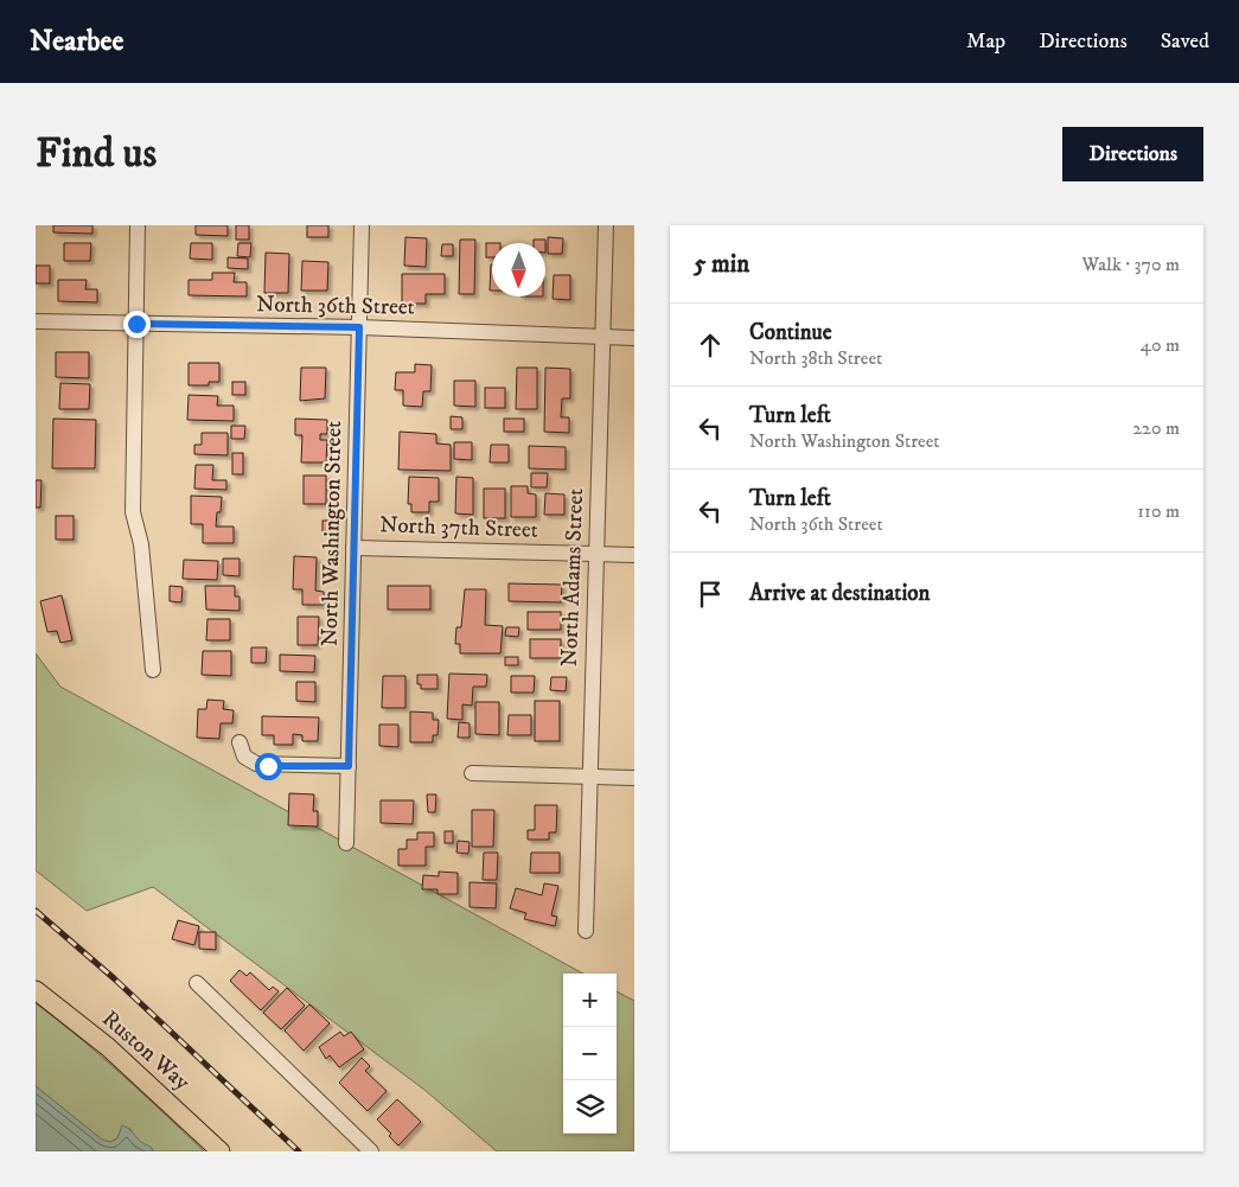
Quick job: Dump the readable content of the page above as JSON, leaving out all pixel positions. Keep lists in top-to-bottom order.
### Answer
{
  "streets": {
    "main road": ["Ruston Way"],
    "street": [
      "North 36th Street",
      "North 37th Street",
      "North Washington Street",
      "North Adams Street"
    ]
  },
  "crossings": [
    ["North 36th Street", "North Washington Street"],
    ["North 36th Street", "North Adams Street"],
    ["North 37th Street", "North Washington Street"],
    ["North 37th Street", "North Adams Street"]
  ],
  "north": "bottom",
  "page": {
    "header": "Nearbee",
    "nav": ["Map", "Directions", "Saved"],
    "buttons": "Directions",
    "title": "Find us",
    "heading": ["5 min", "Walk · 370 m"],
    "list": [
      ["Continue", "North 38th Street", "40 m"],
      ["Turn left", "North Washington Street", "220 m"],
      ["Turn left", "North 36th Street", "110 m"],
      "Arrive at destination"
    ],
    "map_buttons": ["+", "−"]
  }
}
